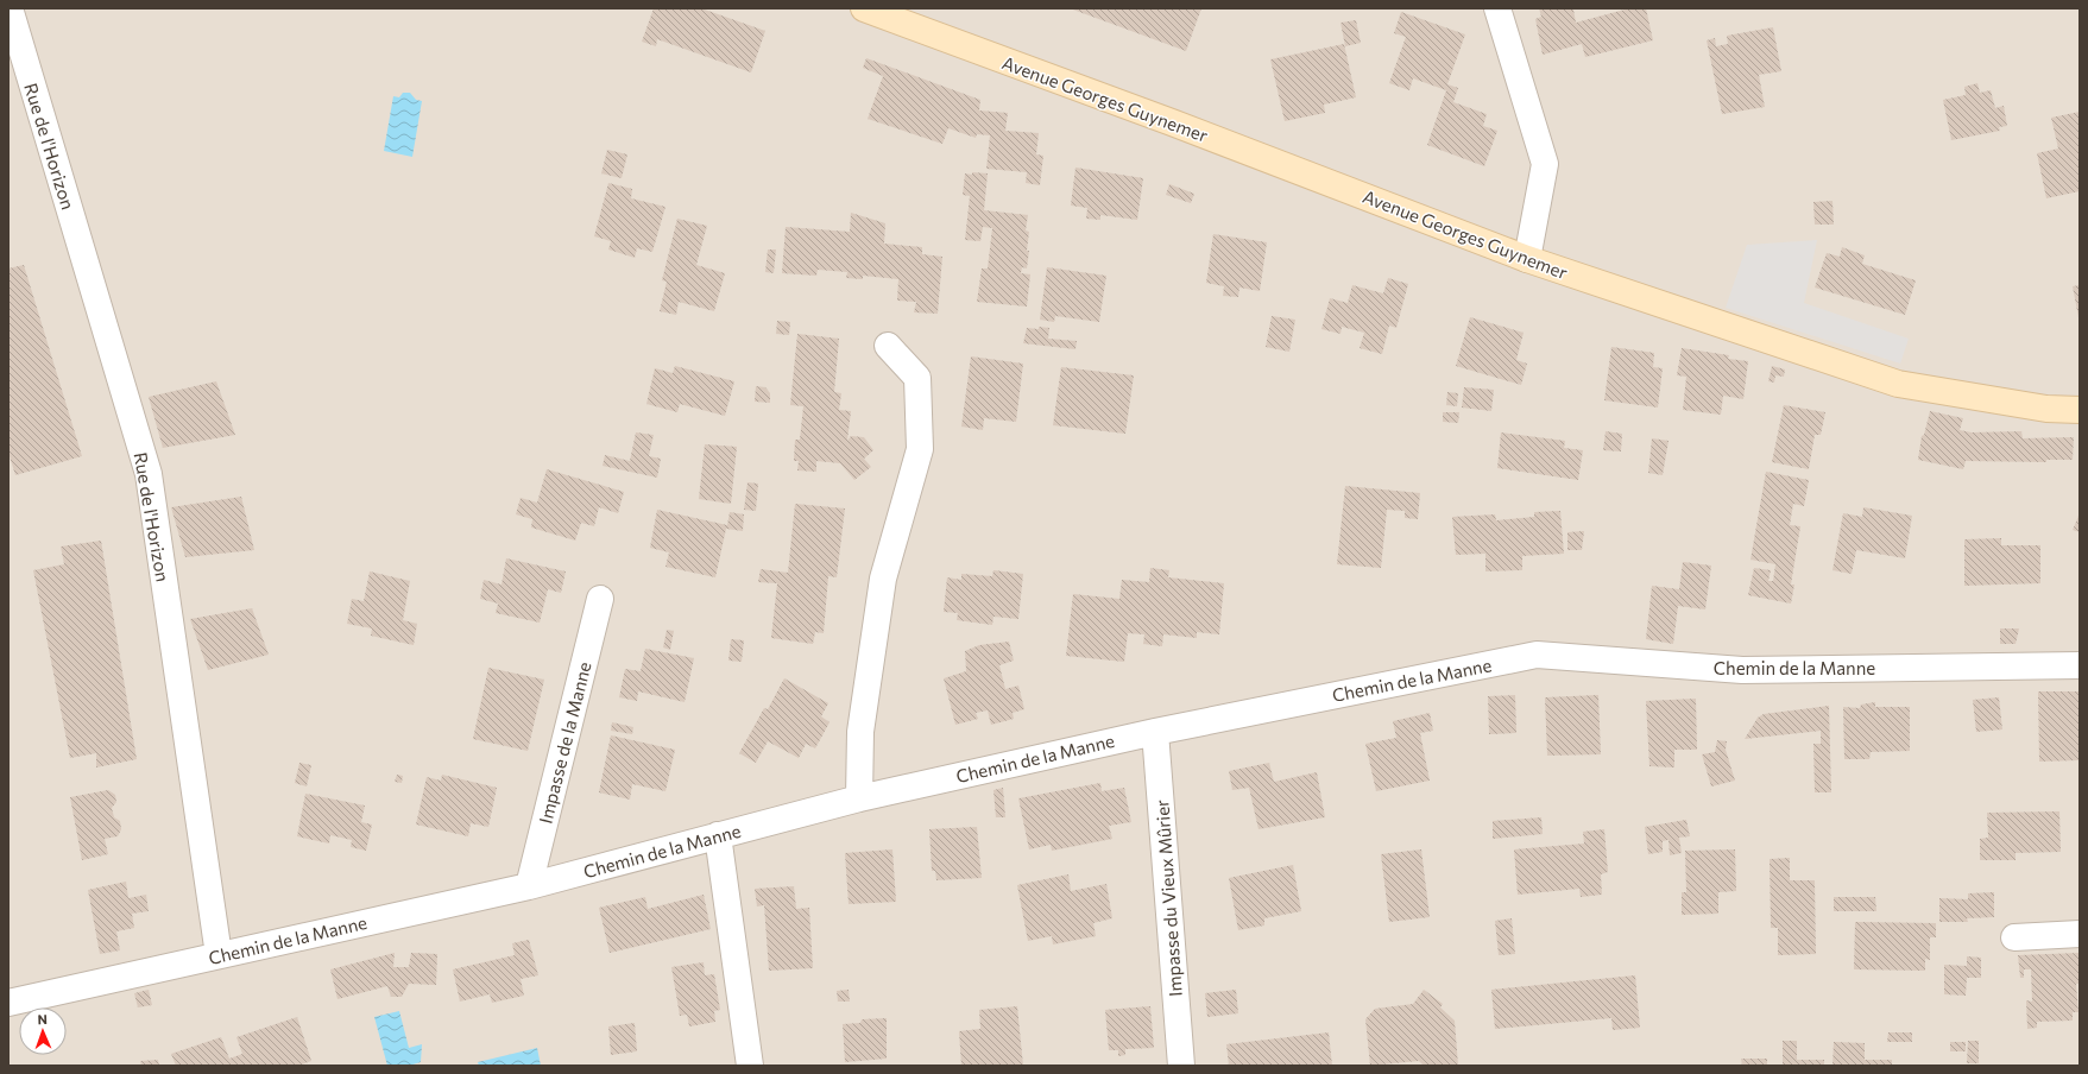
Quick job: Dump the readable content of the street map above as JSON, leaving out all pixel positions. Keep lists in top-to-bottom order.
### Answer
{
  "streets": {
    "main road": ["Avenue Georges Guynemer"],
    "street": [
      "Rue de l'Horizon",
      "Chemin de la Manne",
      "Impasse de la Manne",
      "Impasse du Vieux Mûrier"
    ]
  },
  "crossings": [
    ["Rue de l'Horizon", "Chemin de la Manne"],
    ["Chemin de la Manne", "Impasse de la Manne"],
    ["Chemin de la Manne", "Impasse du Vieux Mûrier"]
  ],
  "north": "top"
}
